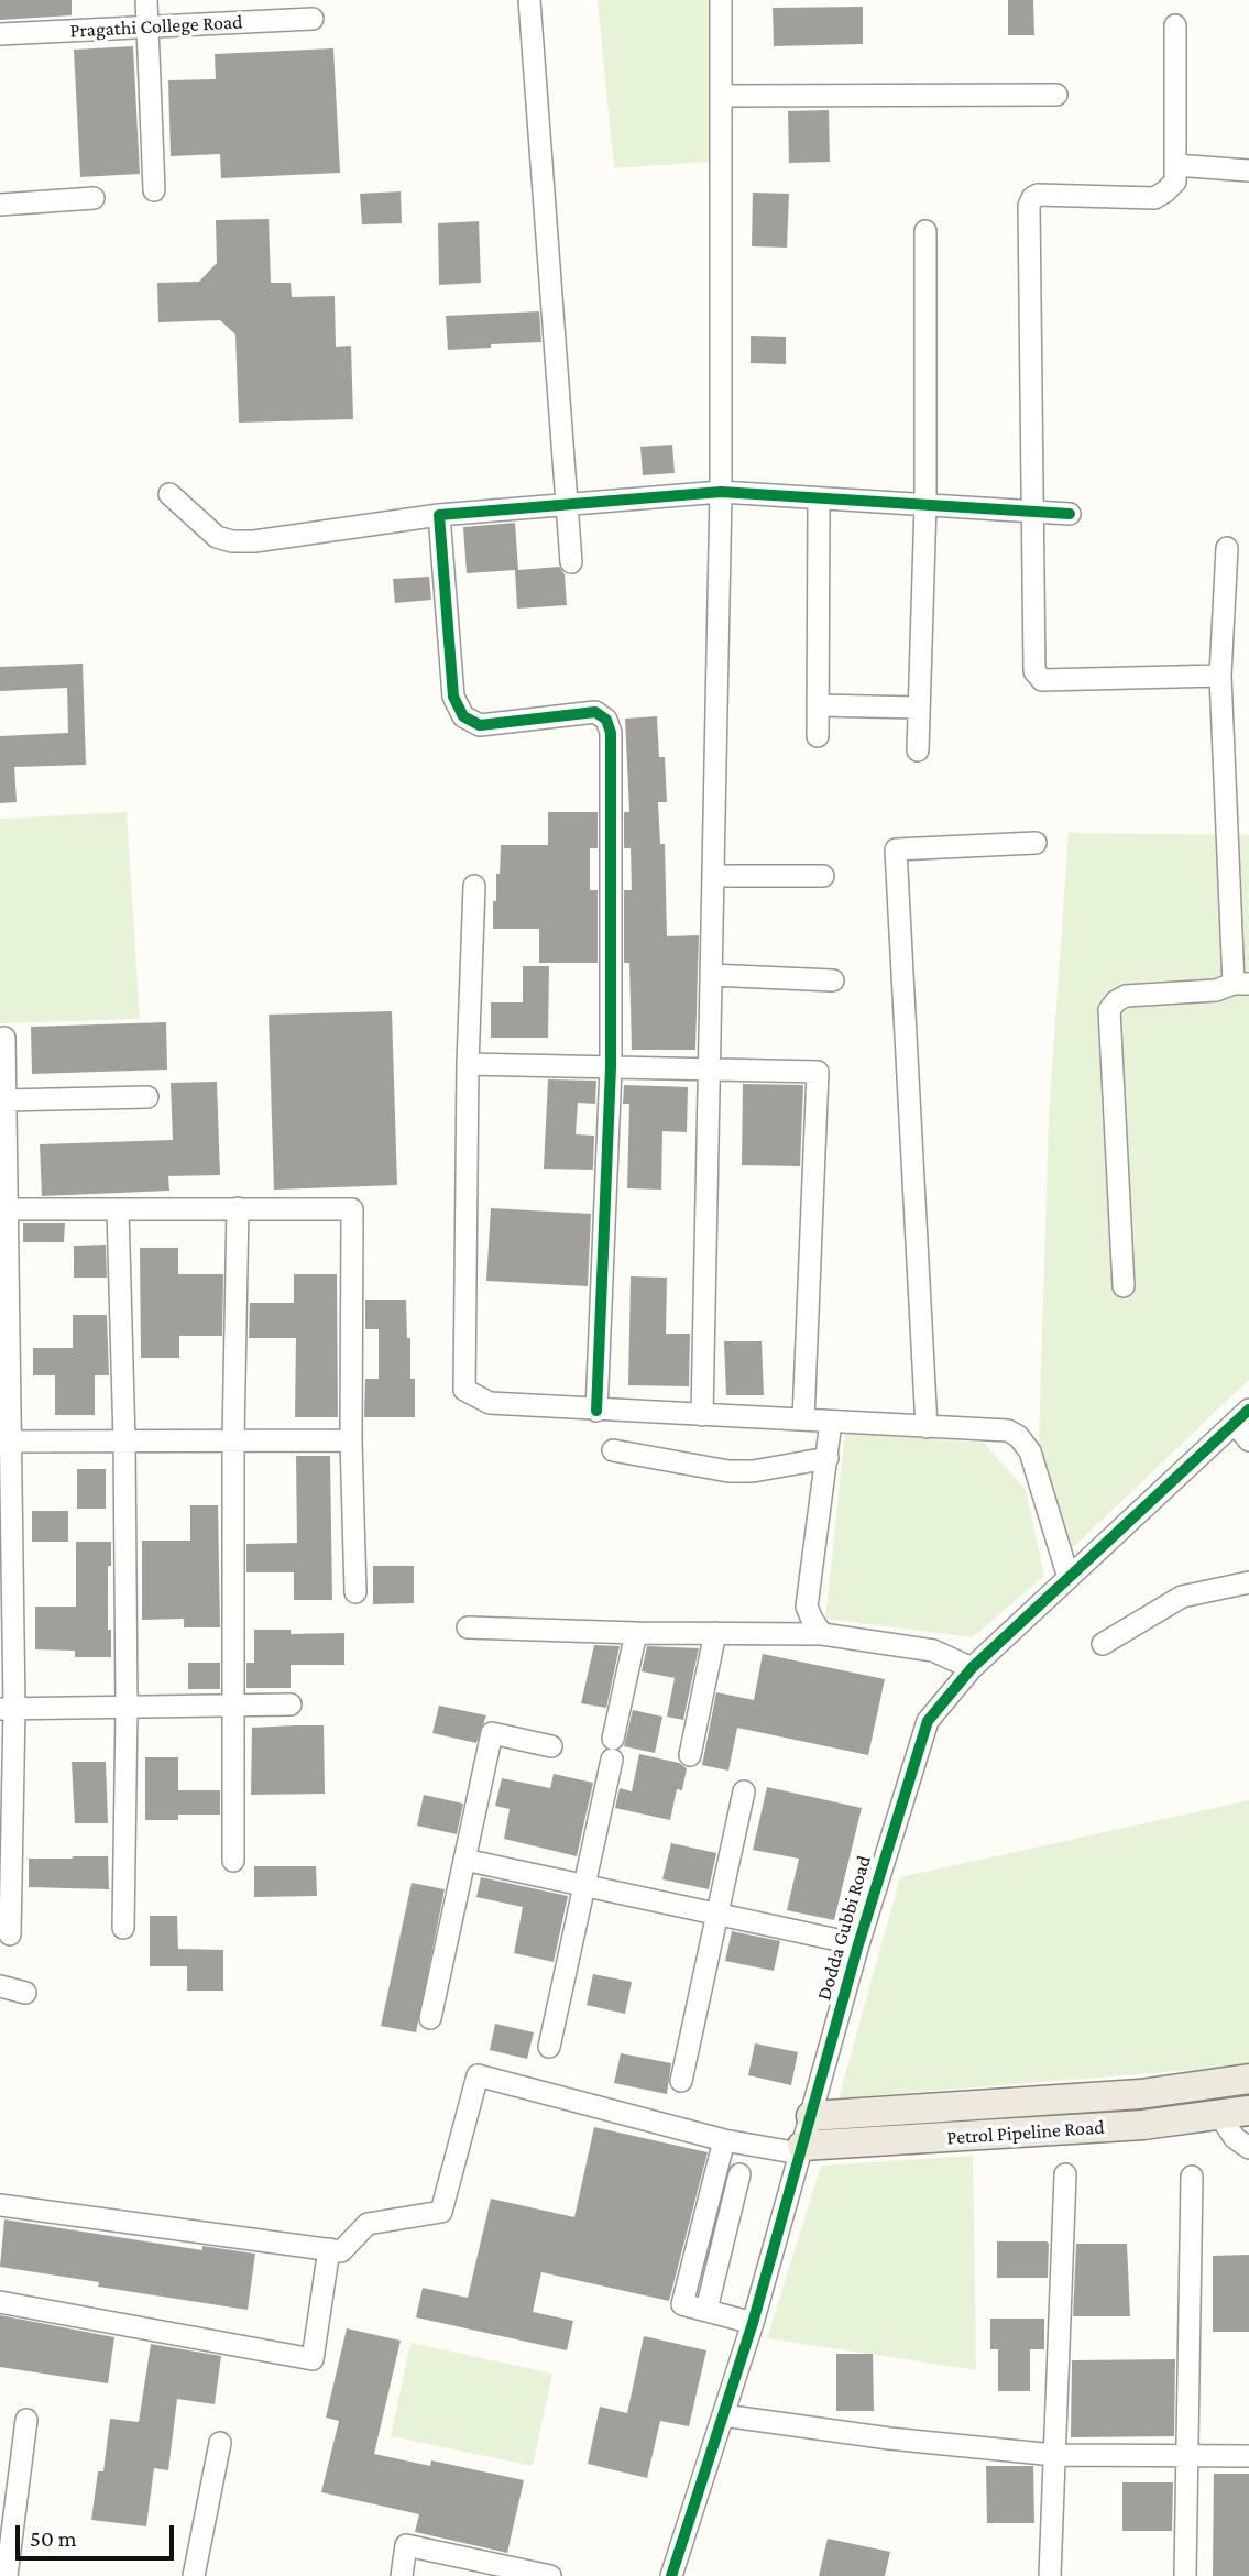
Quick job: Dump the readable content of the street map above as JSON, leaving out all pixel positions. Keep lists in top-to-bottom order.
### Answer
{
  "streets": {
    "main road": ["Petrol Pipeline Road"],
    "street": ["Pragathi College Road", "Dodda Gubbi Road"]
  },
  "crossings": [
    ["Dodda Gubbi Road", "Petrol Pipeline Road"]
  ],
  "scale_bar": "50 m"
}
